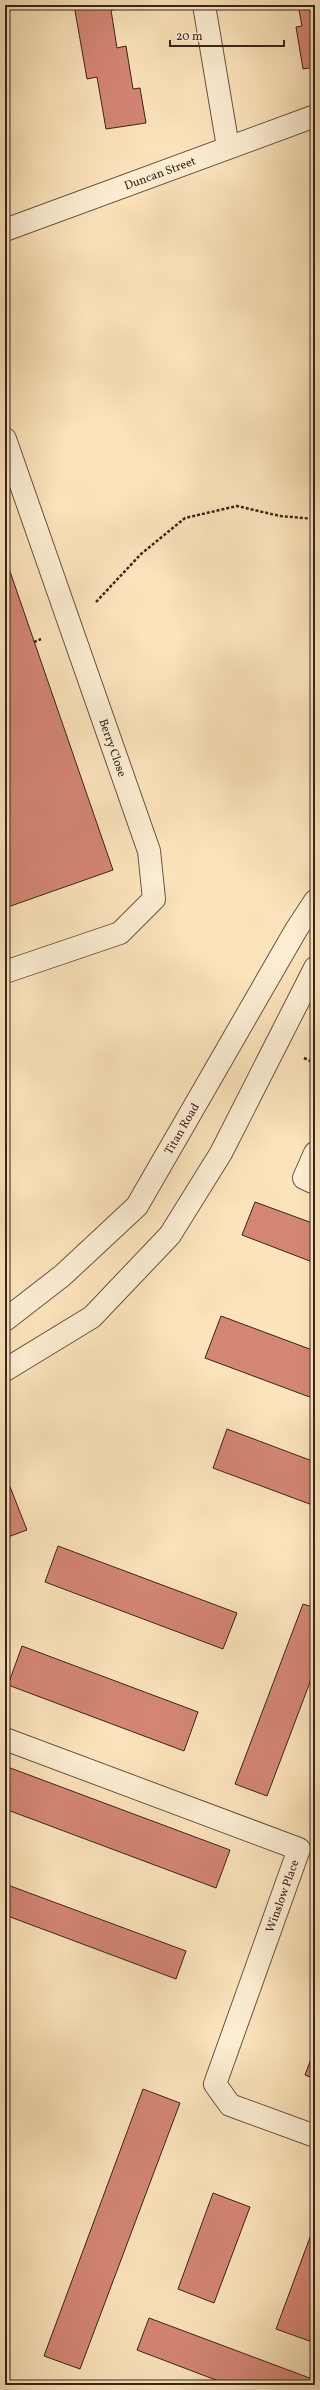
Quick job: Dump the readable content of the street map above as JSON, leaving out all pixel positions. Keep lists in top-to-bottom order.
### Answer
{
  "streets": {
    "street": [
      "Duncan Street",
      "Berry Close",
      "Titan Road",
      "Winslow Place"
    ]
  },
  "scale_bar": "20 m"
}
